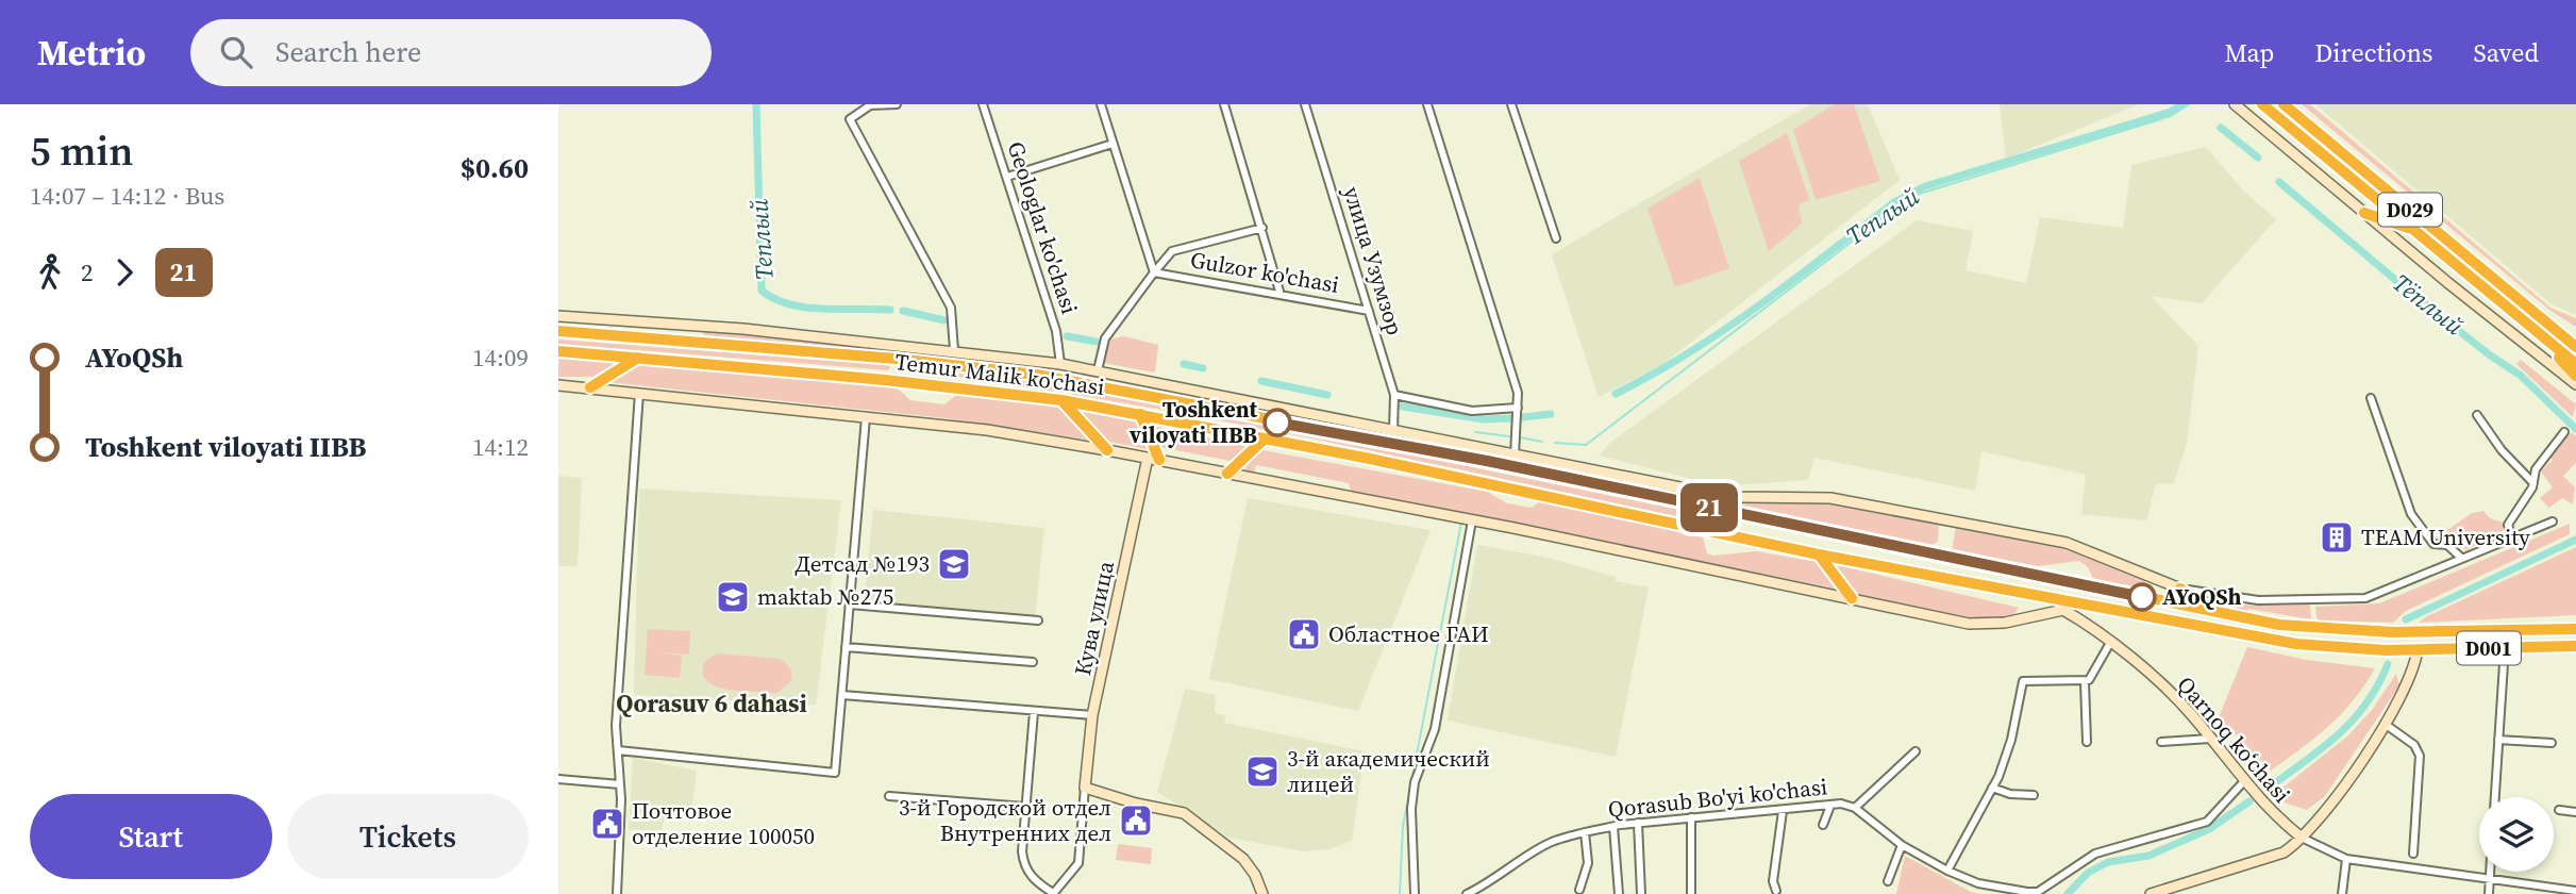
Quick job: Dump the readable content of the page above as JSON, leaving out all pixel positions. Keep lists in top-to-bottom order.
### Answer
{
  "streets": {
    "highway": ["D029", "Temur Malik ko'chasi", "D001"],
    "street": [
      "Geologlar ko'chasi",
      "улица Узумзор",
      "Gulzor ko'chasi",
      "Кува улица",
      "Qarnoq koʻchasi",
      "Qorasub Bo'yi ko'chasi"
    ]
  },
  "crossings": [
    ["улица Узумзор", "Gulzor ko'chasi"],
    ["Temur Malik ko'chasi", "Qarnoq koʻchasi"],
    ["Qarnoq koʻchasi", "Qorasub Bo'yi ko'chasi"]
  ],
  "districts": ["Qorasuv 6 dahasi"],
  "water": ["Теплый", "Тёплый"],
  "places": {
    "other": ["Toshkent viloyati IIBB", "AYoQSh"],
    "building": ["TEAM University"],
    "school or university": ["Детсад №193", "maktab №275", "3-й академический лицей"],
    "public building": ["Областное ГАИ", "3-й Городской отдел Внутренних дел", "Почтовое отделение 100050"]
  },
  "lines": ["bus line 21"],
  "page": {
    "header": "Metrio",
    "search": "Search here",
    "nav": ["Map", "Directions", "Saved"],
    "heading": ["5 min", "14:07 – 14:12 · Bus", "$0.60"],
    "on_map": "21",
    "legs": ["2", "21"],
    "list": [
      {
        "name": "AYoQSh",
        "value": "14:09"
      },
      {
        "name": "Toshkent viloyati IIBB",
        "value": "14:12"
      }
    ],
    "buttons": ["Start", "Tickets"]
  }
}
